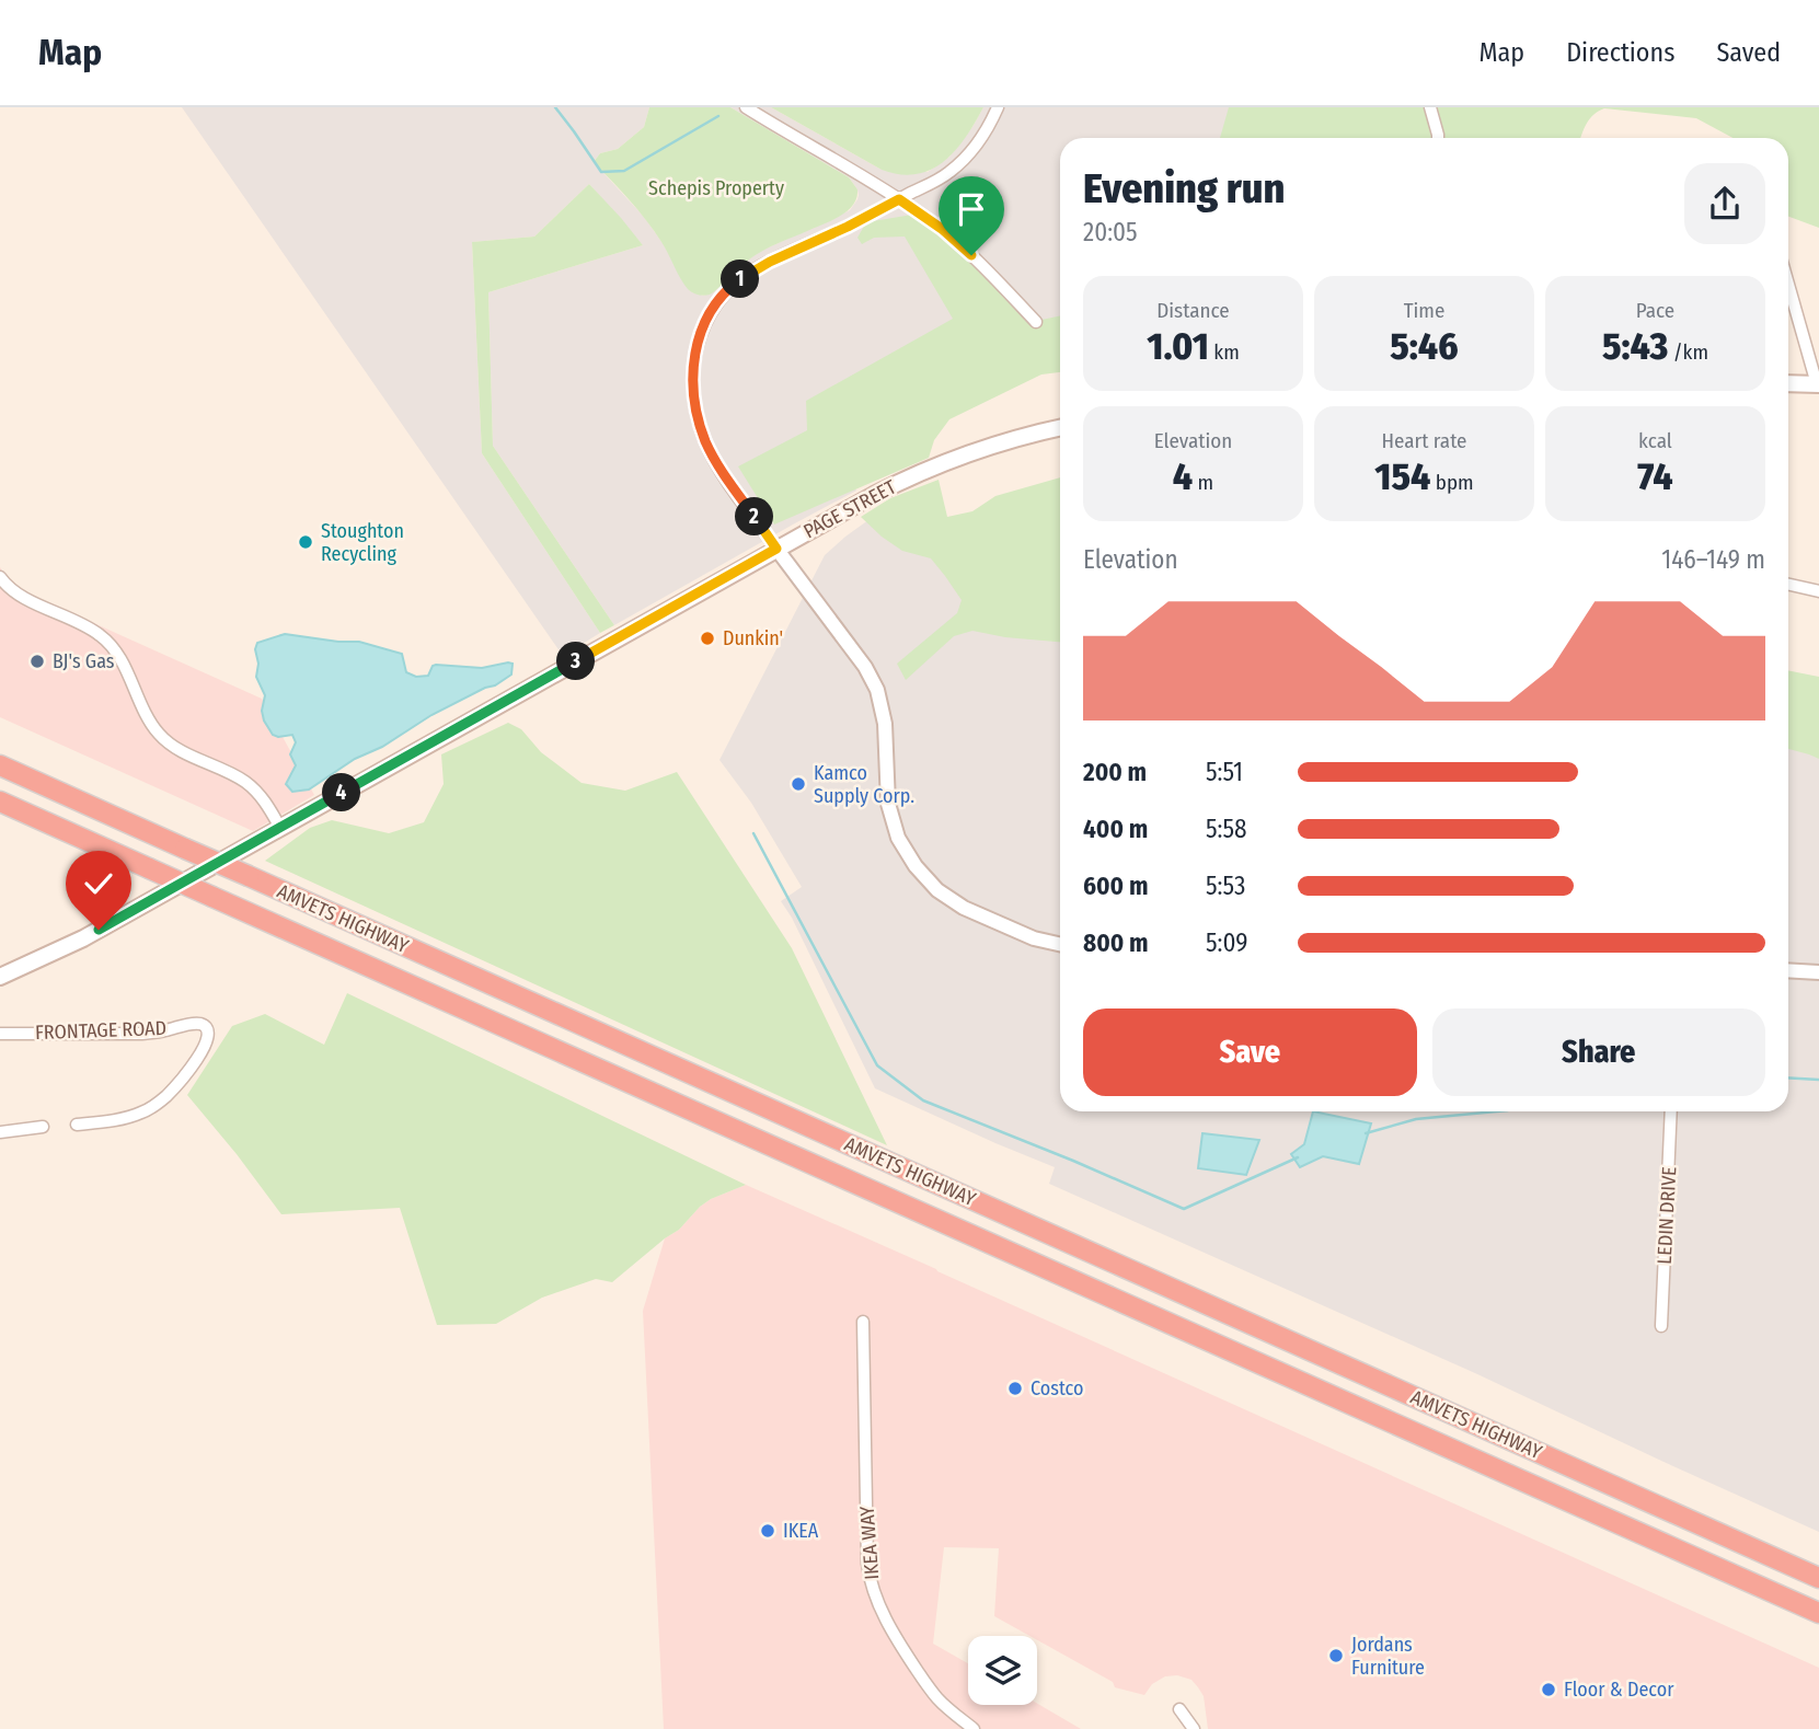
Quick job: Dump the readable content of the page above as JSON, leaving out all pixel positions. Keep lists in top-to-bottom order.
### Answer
{
  "streets": {
    "highway": ["AMVETS HIGHWAY"],
    "main road": ["PAGE STREET"],
    "street": ["FRONTAGE ROAD", "LEDIN DRIVE", "IKEA WAY"]
  },
  "parks": ["Schepis Property"],
  "places": [
    "Stoughton Recycling",
    "Dunkin'",
    "BJ's Gas",
    "Kamco Supply Corp.",
    "Costco",
    "IKEA",
    "Jordans Furniture",
    "Floor & Decor"
  ],
  "page": {
    "header": "Map",
    "nav": ["Map", "Directions", "Saved"],
    "heading": ["Evening run", "20:05"],
    "pins": [
      "1",
      "2",
      "3",
      "4"
    ],
    "stats": [
      ["Distance", "1.01 km"],
      ["Time", "5:46"],
      ["Pace", "5:43 /km"],
      ["Elevation", "4 m"],
      ["Heart rate", "154 bpm"],
      ["kcal", "74"]
    ],
    "chart": ["Elevation", "146–149 m"],
    "list": [
      {
        "name": "200 m",
        "note": "5:51"
      },
      {
        "name": "400 m",
        "note": "5:58"
      },
      {
        "name": "600 m",
        "note": "5:53"
      },
      {
        "name": "800 m",
        "note": "5:09"
      }
    ],
    "buttons": ["Save", "Share"]
  }
}
